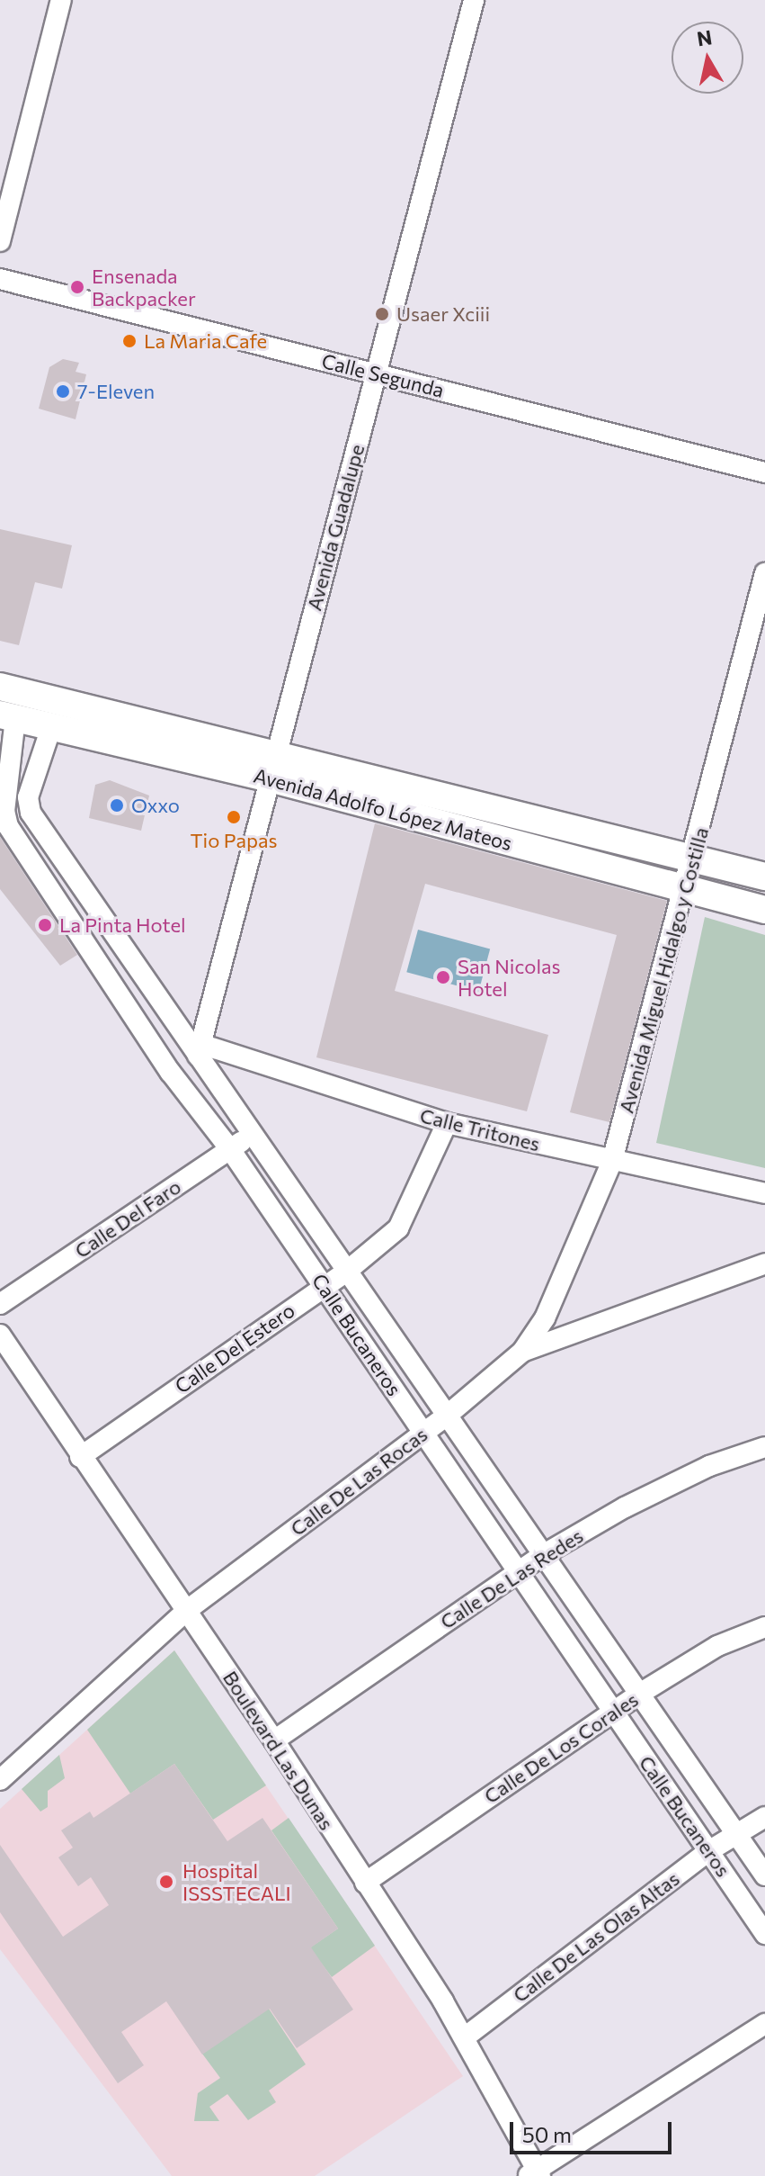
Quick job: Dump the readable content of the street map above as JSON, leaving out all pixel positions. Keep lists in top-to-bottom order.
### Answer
{
  "streets": {
    "main road": ["Avenida Adolfo López Mateos"],
    "street": [
      "Calle Segunda",
      "Avenida Guadalupe",
      "Avenida Miguel Hidalgo y Costilla",
      "Calle Tritones",
      "Calle Del Faro",
      "Calle Bucaneros",
      "Calle Del Estero",
      "Calle De Las Rocas",
      "Calle De Las Redes",
      "Calle De Los Corales",
      "Boulevard Las Dunas",
      "Calle De Las Olas Altas"
    ]
  },
  "crossings": [
    ["Calle Segunda", "Avenida Guadalupe"],
    ["Avenida Guadalupe", "Avenida Adolfo López Mateos"],
    ["Avenida Guadalupe", "Calle Tritones"],
    ["Avenida Guadalupe", "Calle Bucaneros"],
    ["Avenida Adolfo López Mateos", "Avenida Miguel Hidalgo y Costilla"],
    ["Avenida Adolfo López Mateos", "Calle Bucaneros"],
    ["Avenida Miguel Hidalgo y Costilla", "Calle Tritones"],
    ["Avenida Miguel Hidalgo y Costilla", "Calle De Las Rocas"],
    ["Calle Tritones", "Calle Bucaneros"],
    ["Calle Tritones", "Calle Del Estero"],
    ["Calle Del Faro", "Calle Bucaneros"],
    ["Calle Bucaneros", "Calle Del Estero"],
    ["Calle Bucaneros", "Calle De Las Rocas"],
    ["Calle Bucaneros", "Calle De Las Redes"],
    ["Calle Bucaneros", "Calle De Los Corales"],
    ["Calle Bucaneros", "Calle De Las Olas Altas"],
    ["Calle Del Estero", "Boulevard Las Dunas"],
    ["Calle De Las Rocas", "Boulevard Las Dunas"],
    ["Calle De Las Redes", "Boulevard Las Dunas"],
    ["Calle De Los Corales", "Boulevard Las Dunas"],
    ["Boulevard Las Dunas", "Calle De Las Olas Altas"]
  ],
  "places": [
    "Ensenada Backpacker",
    "Usaer Xciii",
    "La Maria Cafe",
    "7-Eleven",
    "Oxxo",
    "Tio Papas",
    "La Pinta Hotel",
    "San Nicolas Hotel",
    "Hospital ISSSTECALI"
  ],
  "scale_bar": "50 m",
  "north": "top"
}
